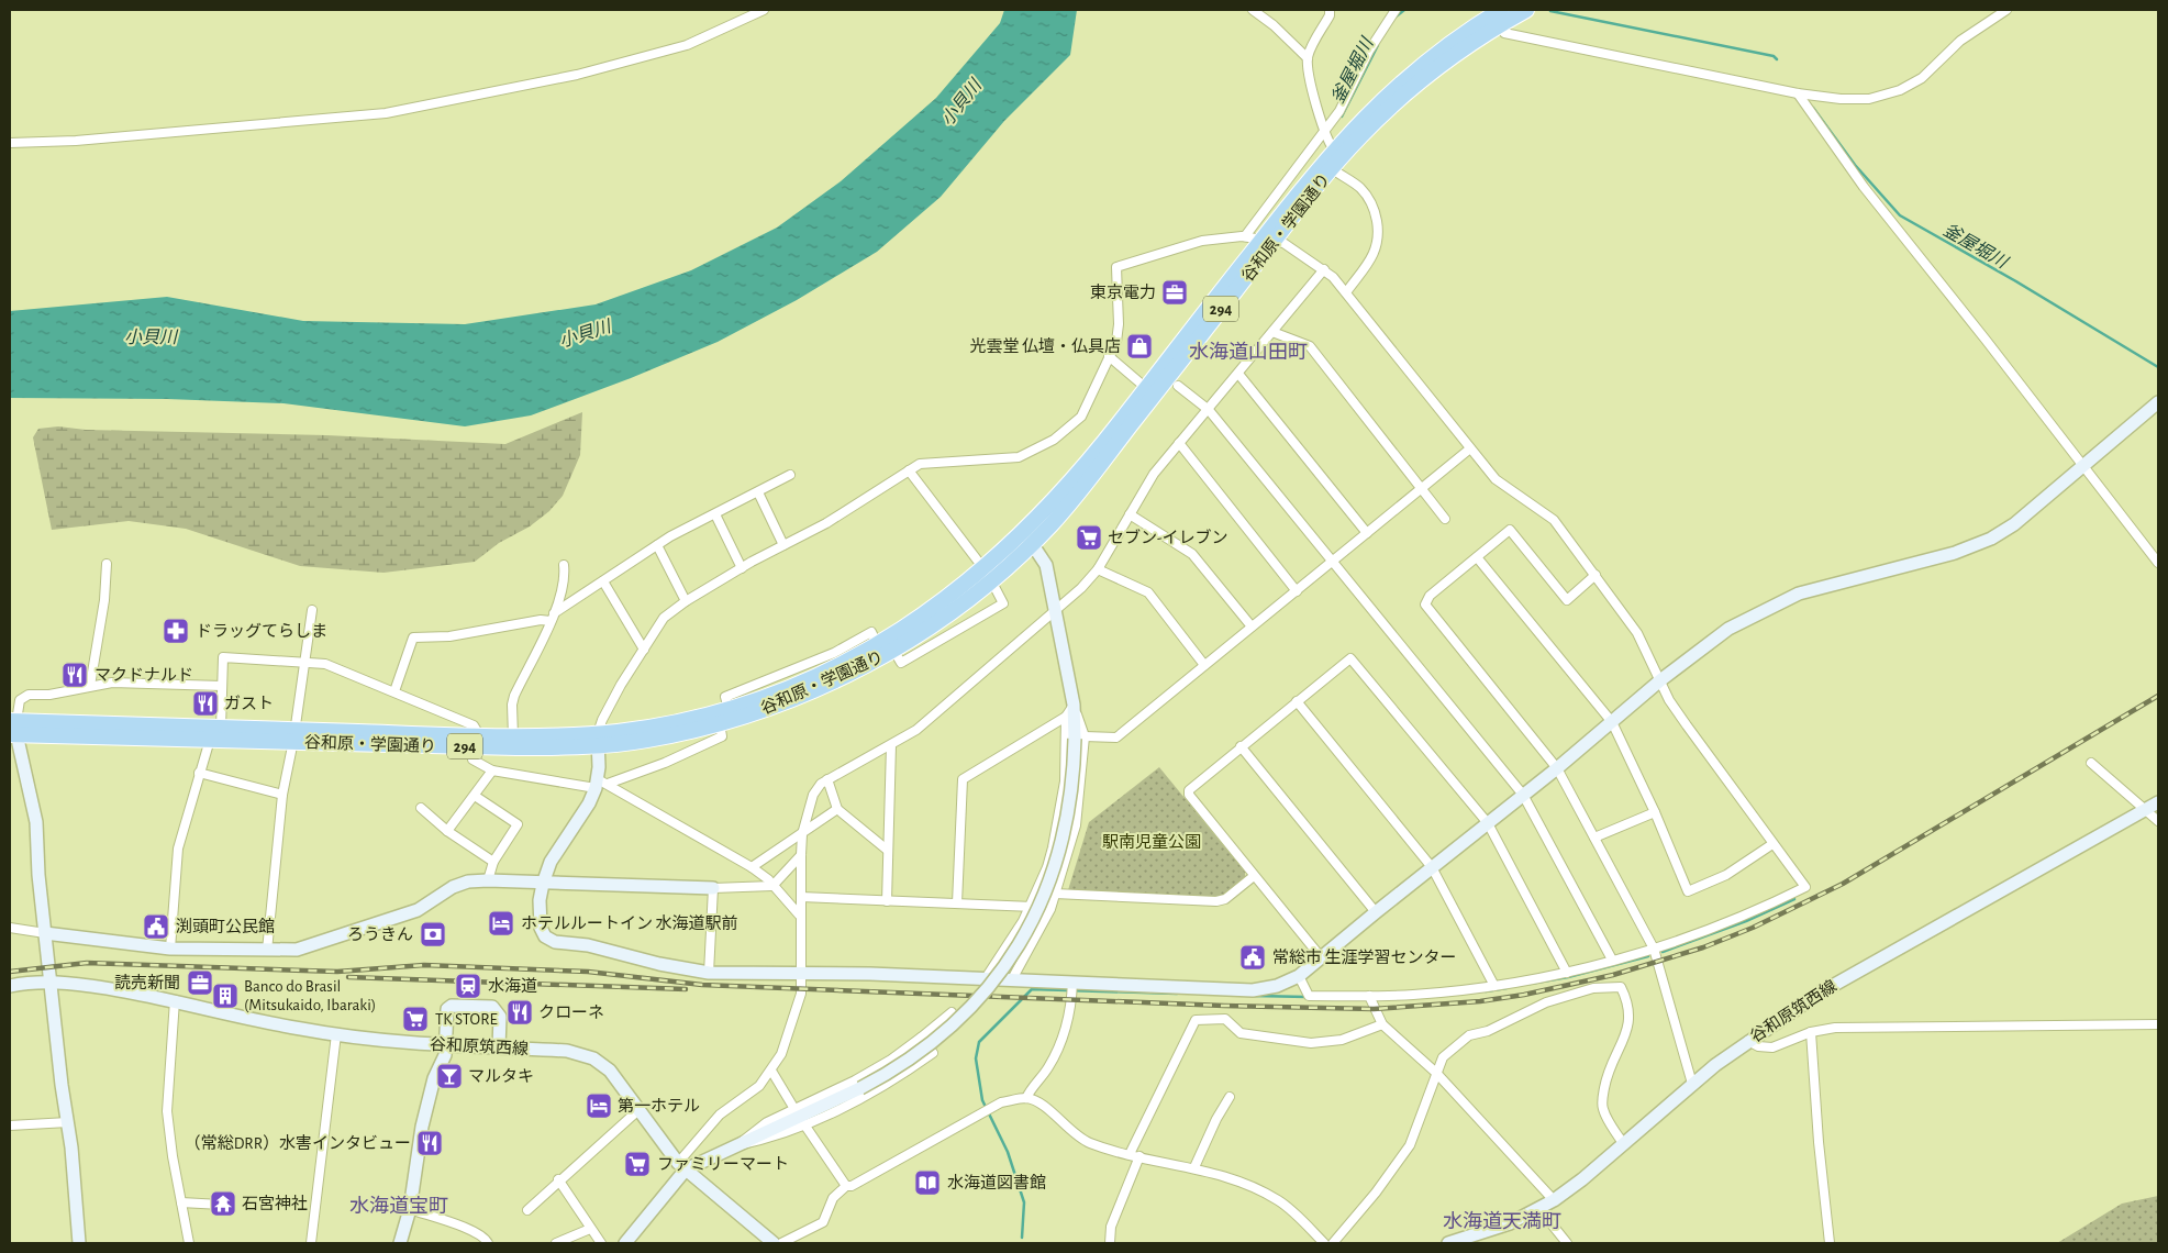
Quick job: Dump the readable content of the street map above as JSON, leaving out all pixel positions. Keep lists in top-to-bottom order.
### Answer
{
  "streets": {
    "highway": ["谷和原・学園通り", "294"],
    "street": ["谷和原筑西線"]
  },
  "districts": ["水海道山田町", "水海道宝町", "水海道天満町"],
  "water": ["釜屋堀川", "小貝川"],
  "parks": ["駅南児童公園"],
  "places": {
    "office": ["東京電力", "読売新聞"],
    "shop": ["光雲堂 仏壇・仏具店"],
    "supermarket": ["セブン-イレブン", "TK STORE", "ファミリーマート"],
    "pharmacy": ["ドラッグてらしま"],
    "restaurant": [
      "マクドナルド",
      "ガスト",
      "クローネ",
      "（常総DRR）水害インタビュー"
    ],
    "hotel": ["ホテルルートイン 水海道駅前", "第一ホテル"],
    "public building": ["渕頭町公民館", "常総市 生涯学習センター"],
    "bank": ["ろうきん"],
    "station": ["水海道"],
    "building": ["Banco do Brasil (Mitsukaido, Ibaraki)"],
    "bar": ["マルタキ"],
    "library": ["水海道図書館"],
    "temple": ["石宮神社"]
  }
}
